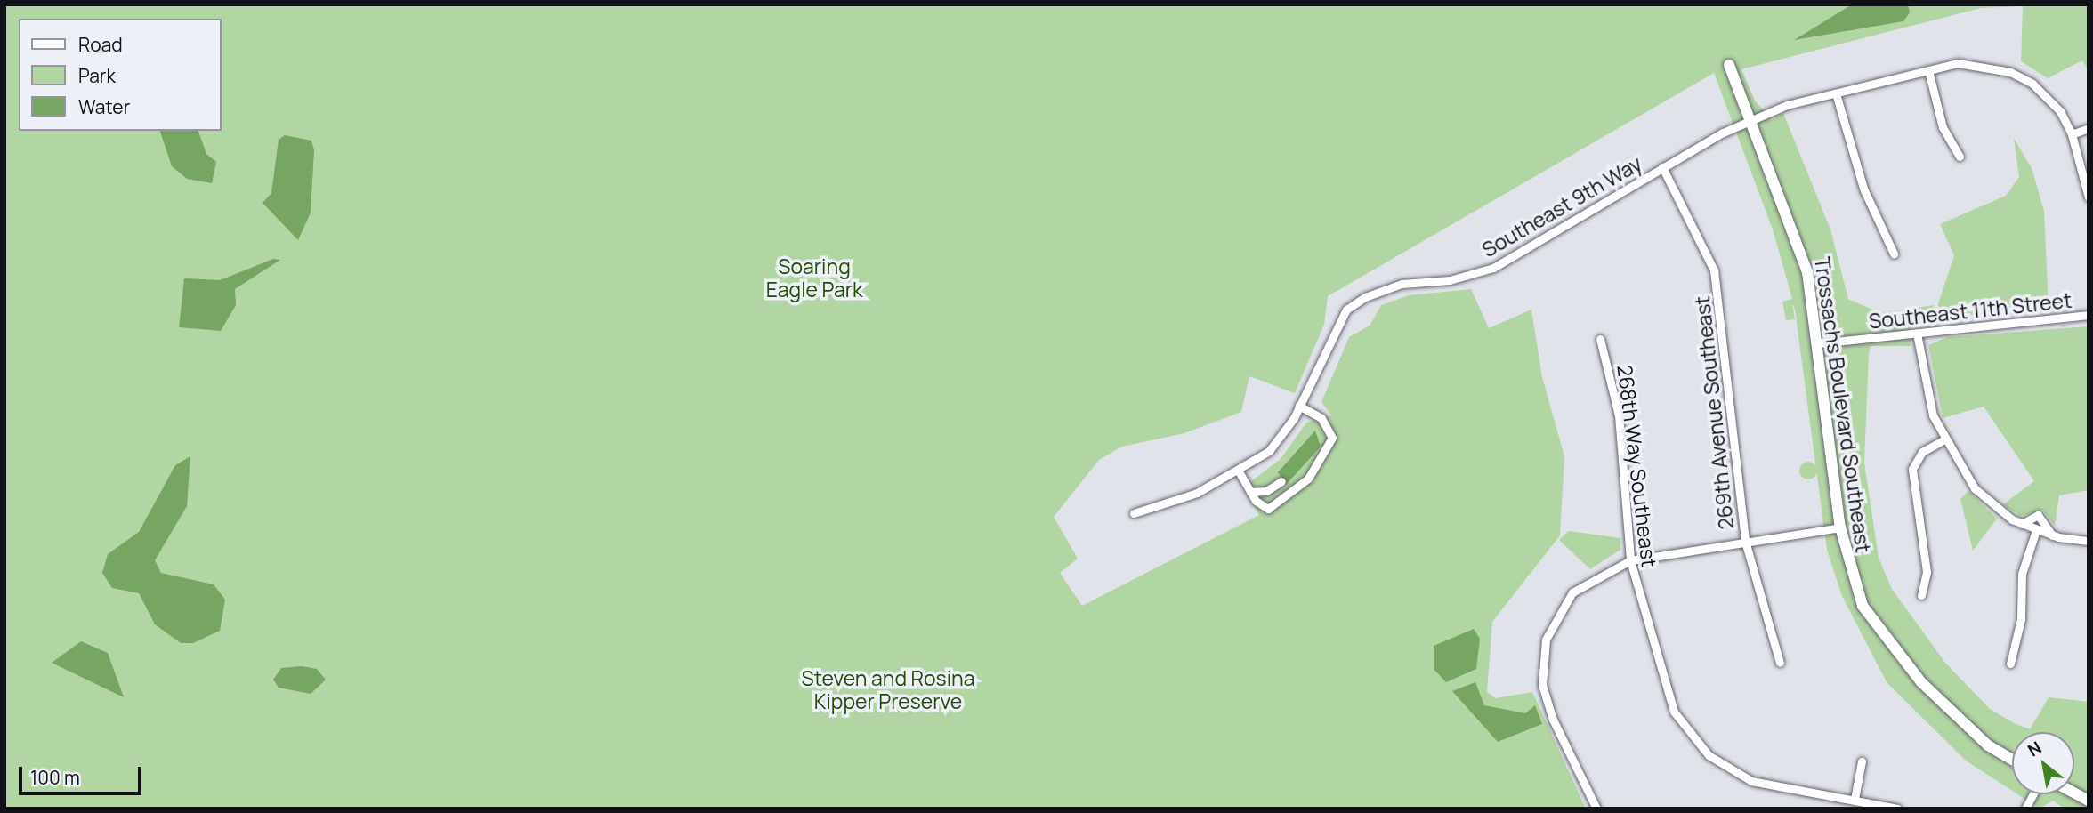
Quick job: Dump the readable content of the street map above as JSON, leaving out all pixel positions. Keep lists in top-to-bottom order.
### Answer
{
  "streets": {
    "street": [
      "Southeast 9th Way",
      "Southeast 11th Street",
      "Trossachs Boulevard Southeast",
      "269th Avenue Southeast",
      "268th Way Southeast"
    ]
  },
  "crossings": [
    ["Southeast 9th Way", "Trossachs Boulevard Southeast"],
    ["Southeast 9th Way", "269th Avenue Southeast"],
    ["Southeast 11th Street", "Trossachs Boulevard Southeast"]
  ],
  "parks": ["Soaring Eagle Park", "Steven and Rosina Kipper Preserve"],
  "legend": ["Road", "Park", "Water"],
  "scale_bar": "100 m",
  "north": "top left"
}
